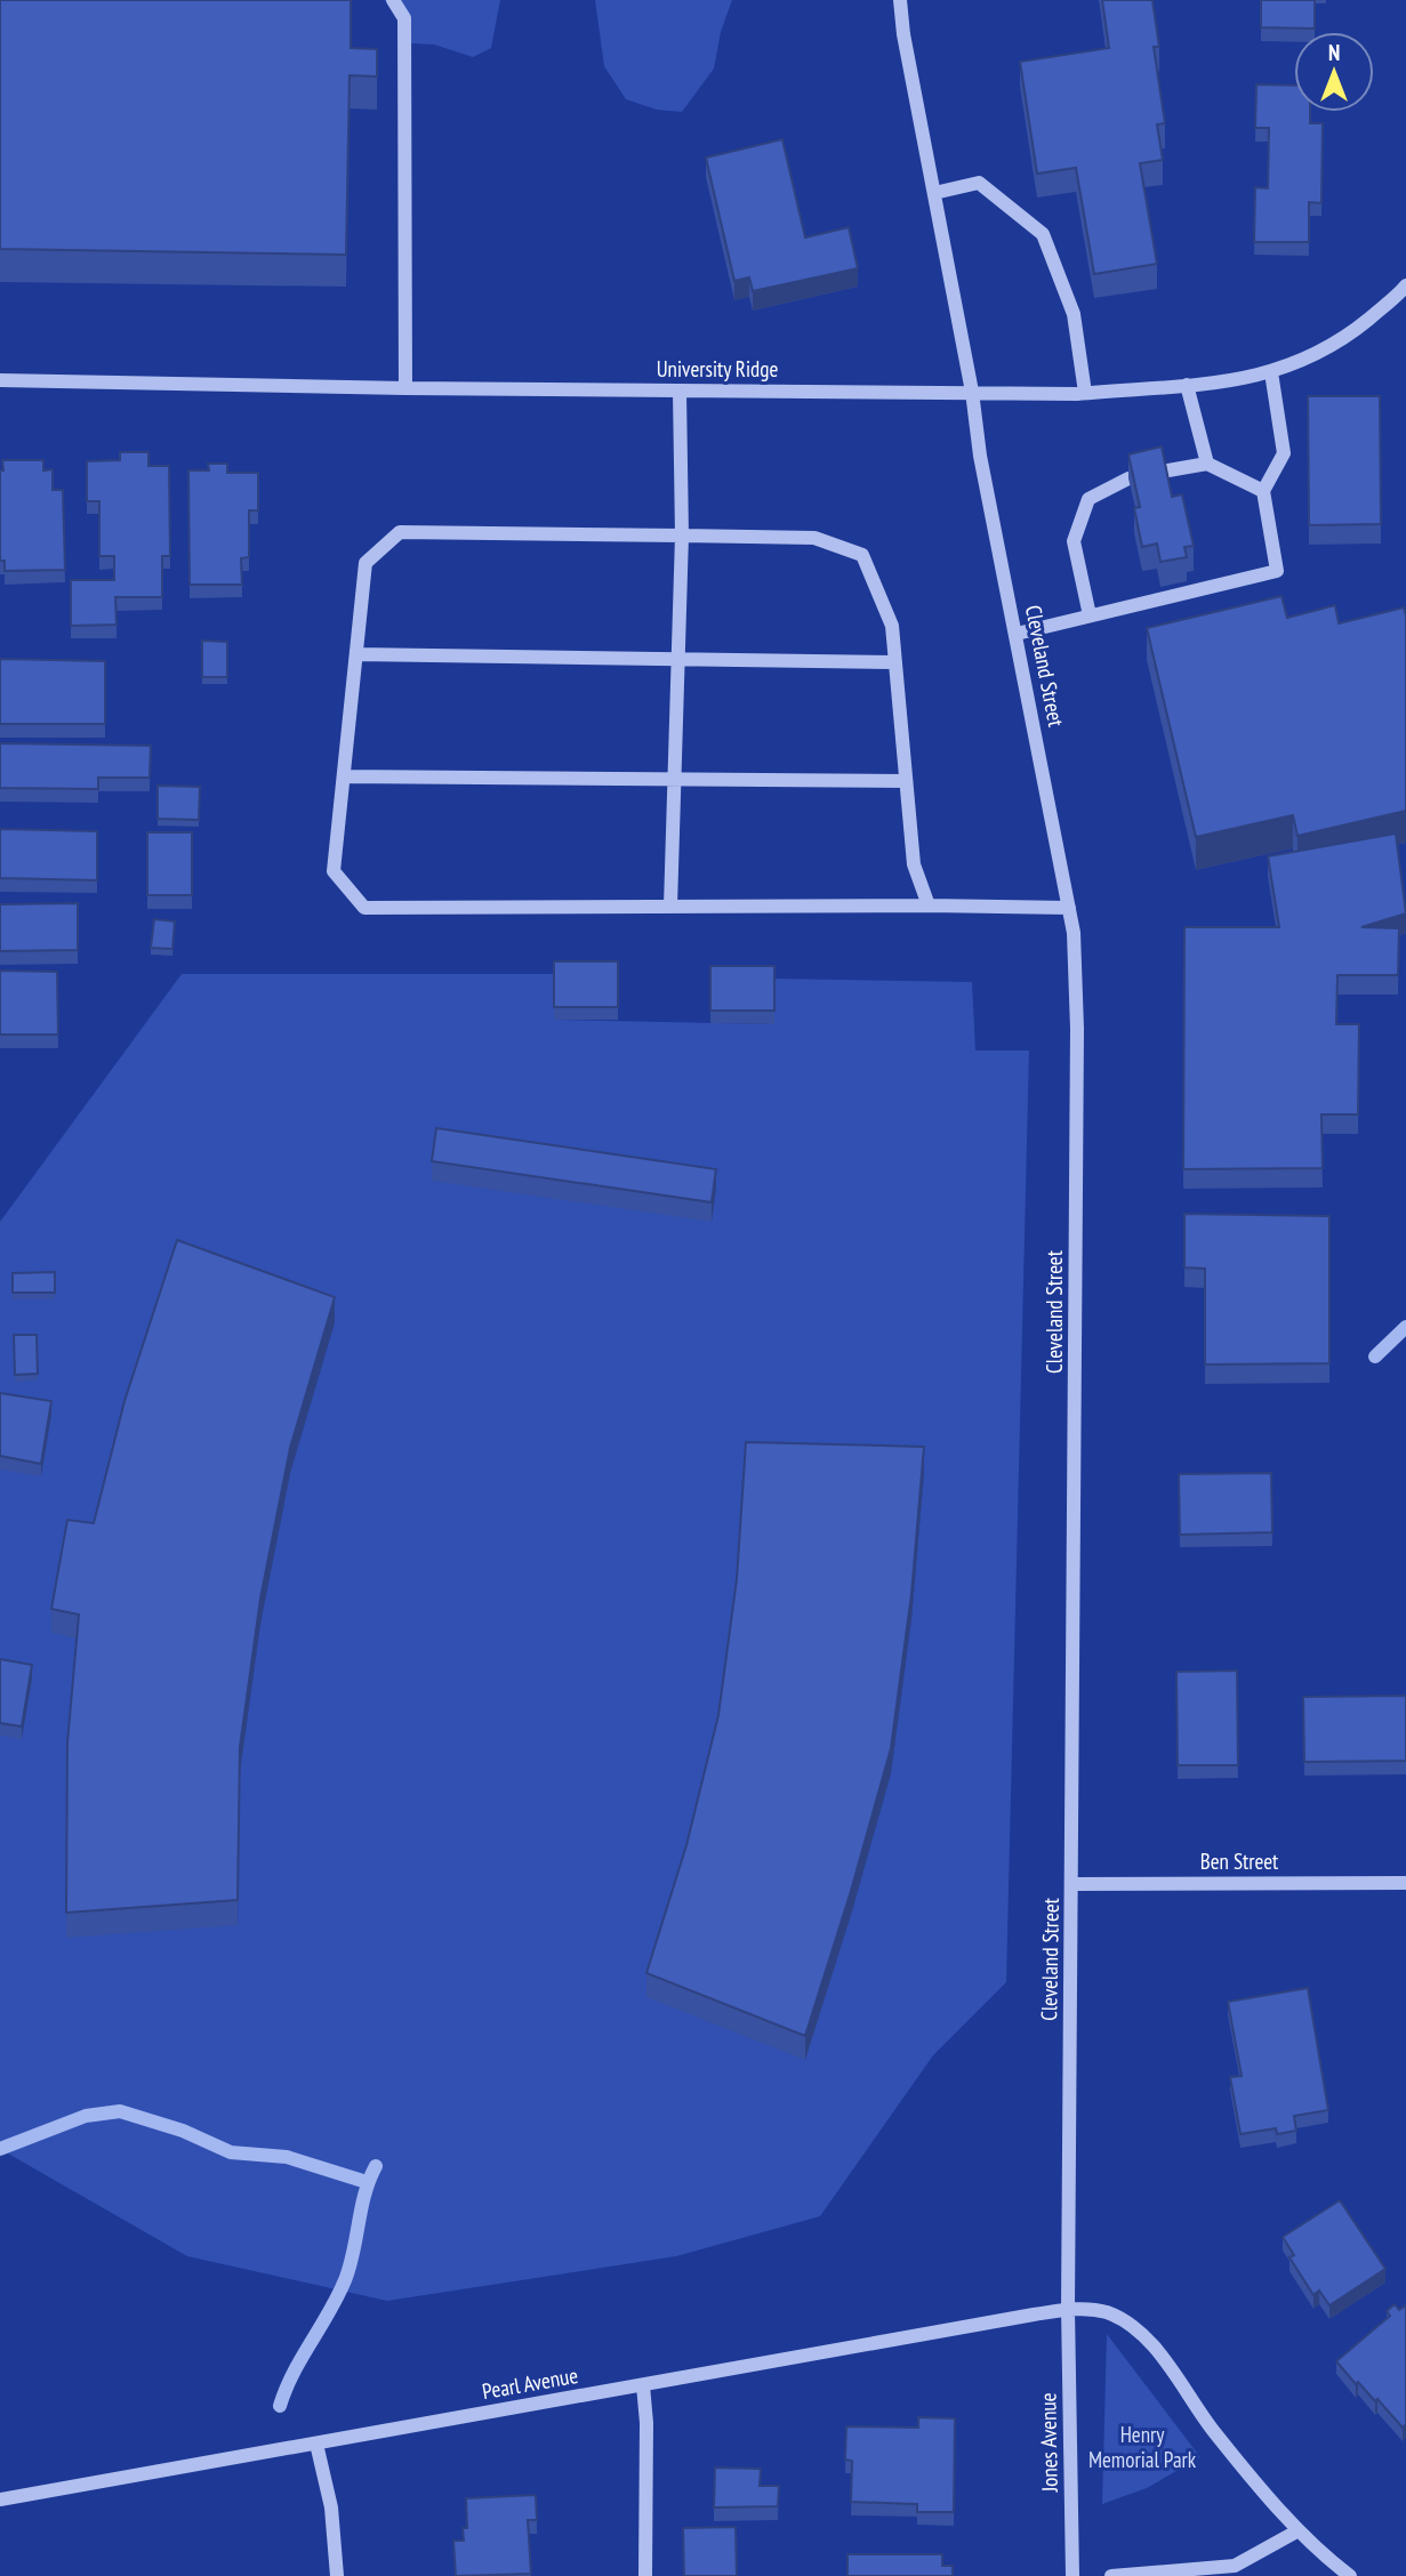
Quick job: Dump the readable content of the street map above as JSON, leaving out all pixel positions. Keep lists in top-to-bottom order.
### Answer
{
  "streets": {
    "street": [
      "University Ridge",
      "Cleveland Street",
      "Ben Street",
      "Pearl Avenue",
      "Jones Avenue"
    ]
  },
  "crossings": [
    ["University Ridge", "Cleveland Street"],
    ["Cleveland Street", "Ben Street"],
    ["Cleveland Street", "Pearl Avenue"],
    ["Cleveland Street", "Jones Avenue"],
    ["Pearl Avenue", "Jones Avenue"]
  ],
  "parks": ["Henry Memorial Park"],
  "north": "top"
}
